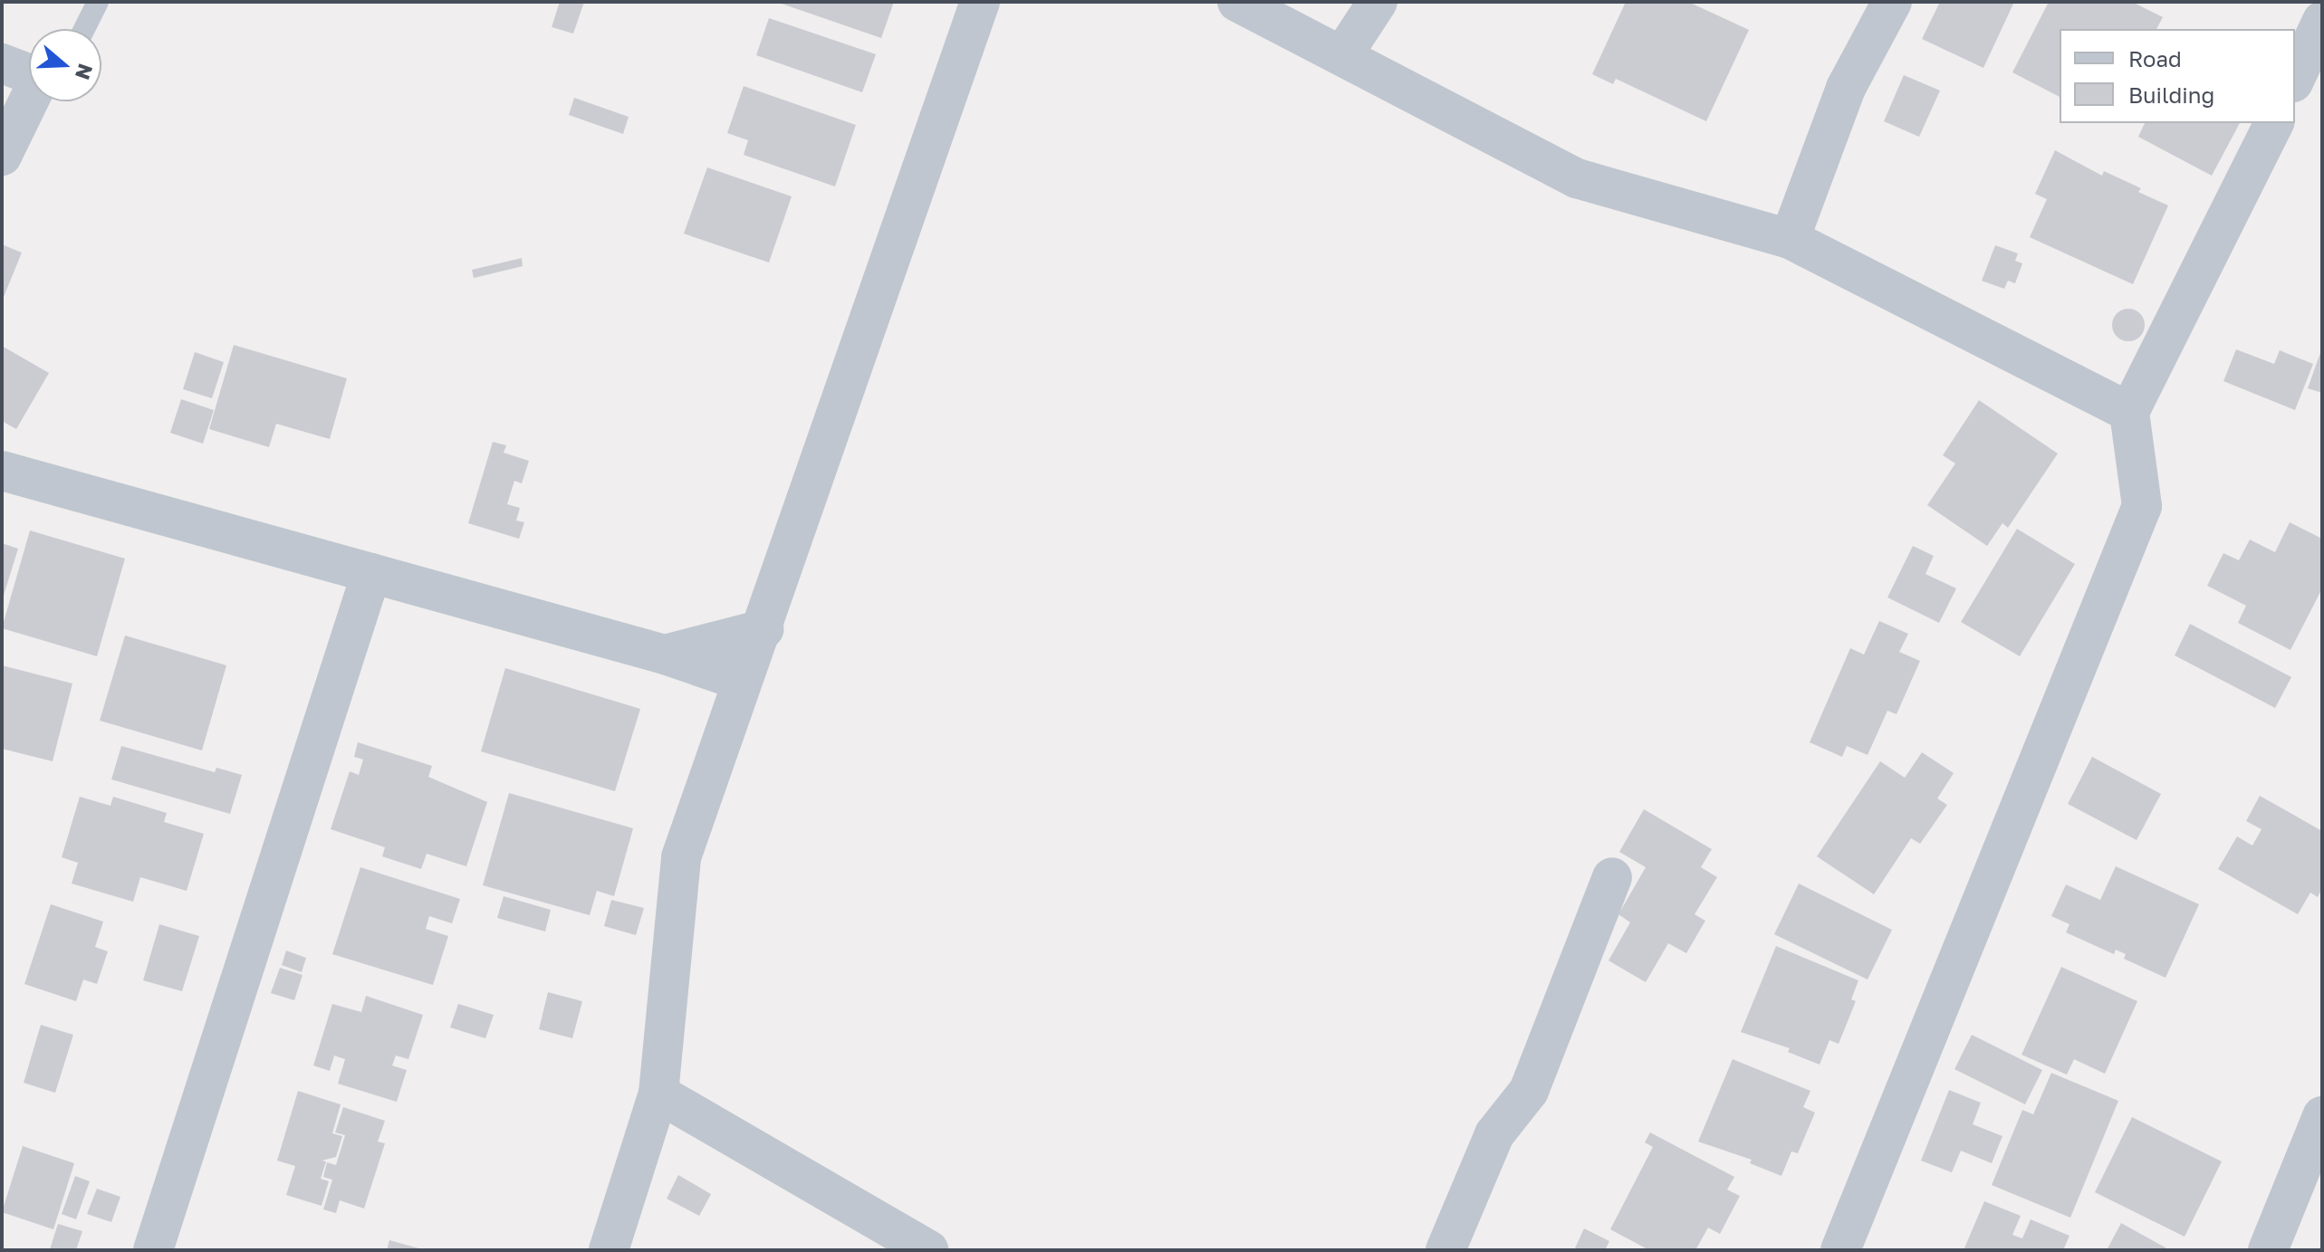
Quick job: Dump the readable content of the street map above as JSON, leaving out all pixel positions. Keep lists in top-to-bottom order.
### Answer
{
  "legend": ["Road", "Building"],
  "north": "right"
}
